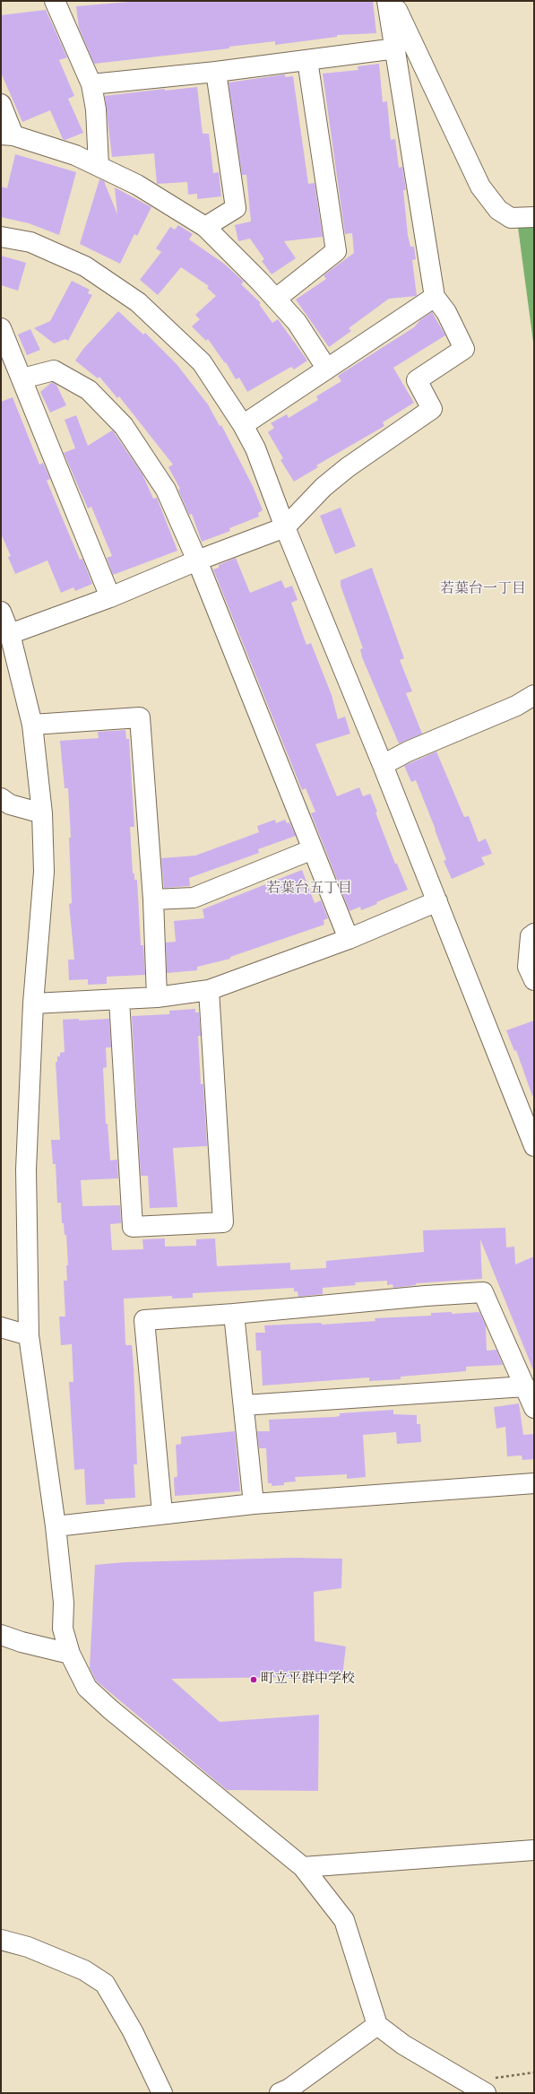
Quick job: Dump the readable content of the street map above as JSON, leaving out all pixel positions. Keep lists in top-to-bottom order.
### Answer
{
  "districts": ["若葉台一丁目", "若葉台五丁目"],
  "places": ["町立平群中学校"]
}
